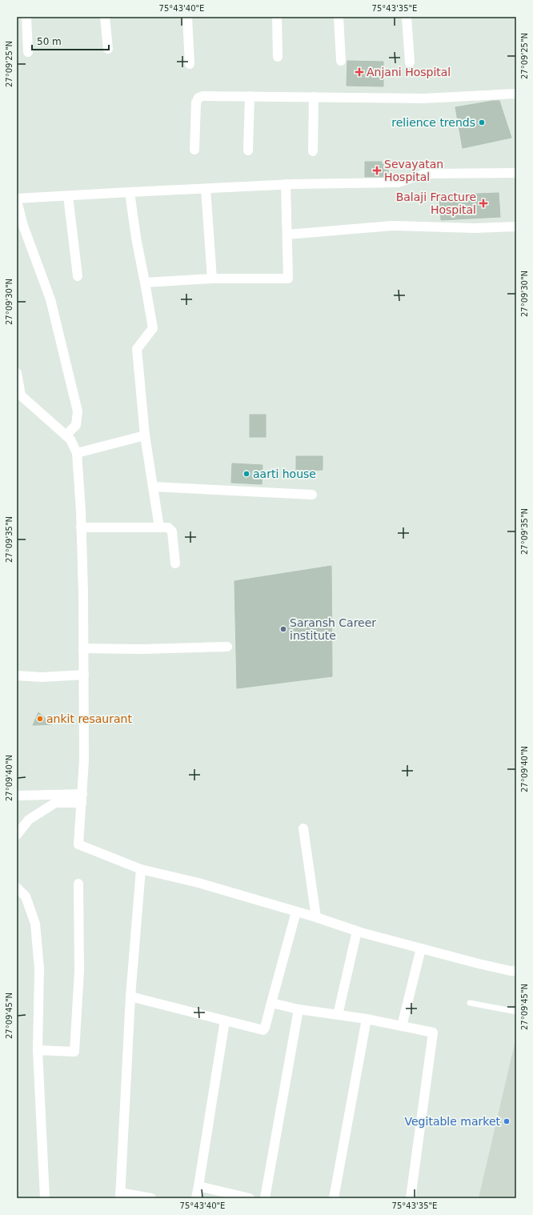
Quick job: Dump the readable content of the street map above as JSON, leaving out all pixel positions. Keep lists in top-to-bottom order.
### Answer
{
  "places": {
    "health": ["Anjani Hospital", "Sevayatan Hospital", "Balaji Fracture Hospital"],
    "other": [
      "relience trends",
      "aarti house",
      "Saransh Career institute",
      "ankit resaurant",
      "Vegitable market"
    ]
  },
  "scale_bar": "50 m",
  "coordinates": [
    "75°43'40\"E",
    "75°43'35\"E",
    "27°09'25\"N",
    "27°09'30\"N",
    "27°09'35\"N",
    "27°09'40\"N",
    "27°09'45\"N"
  ]
}
